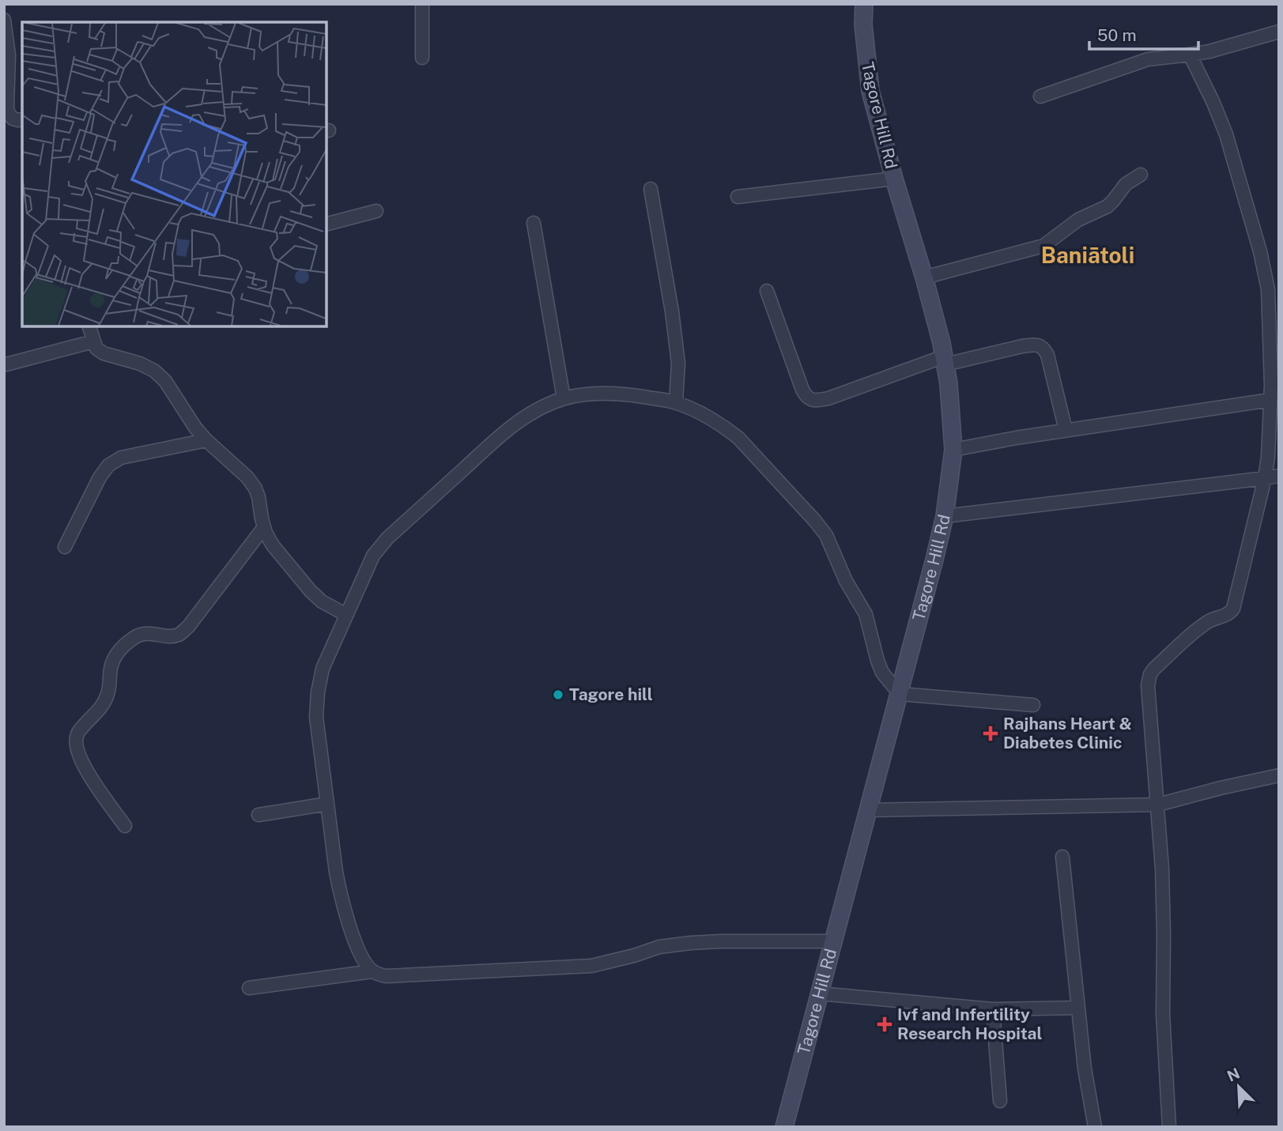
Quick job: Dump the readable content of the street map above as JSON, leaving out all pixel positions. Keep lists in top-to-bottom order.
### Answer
{
  "streets": {
    "main road": ["Tagore Hill Rd"]
  },
  "districts": ["Baniātoli"],
  "places": {
    "other": ["Tagore hill"],
    "health": ["Rajhans Heart & Diabetes Clinic", "Ivf and Infertility Research Hospital"]
  },
  "scale_bar": "50 m",
  "north": "top left"
}
